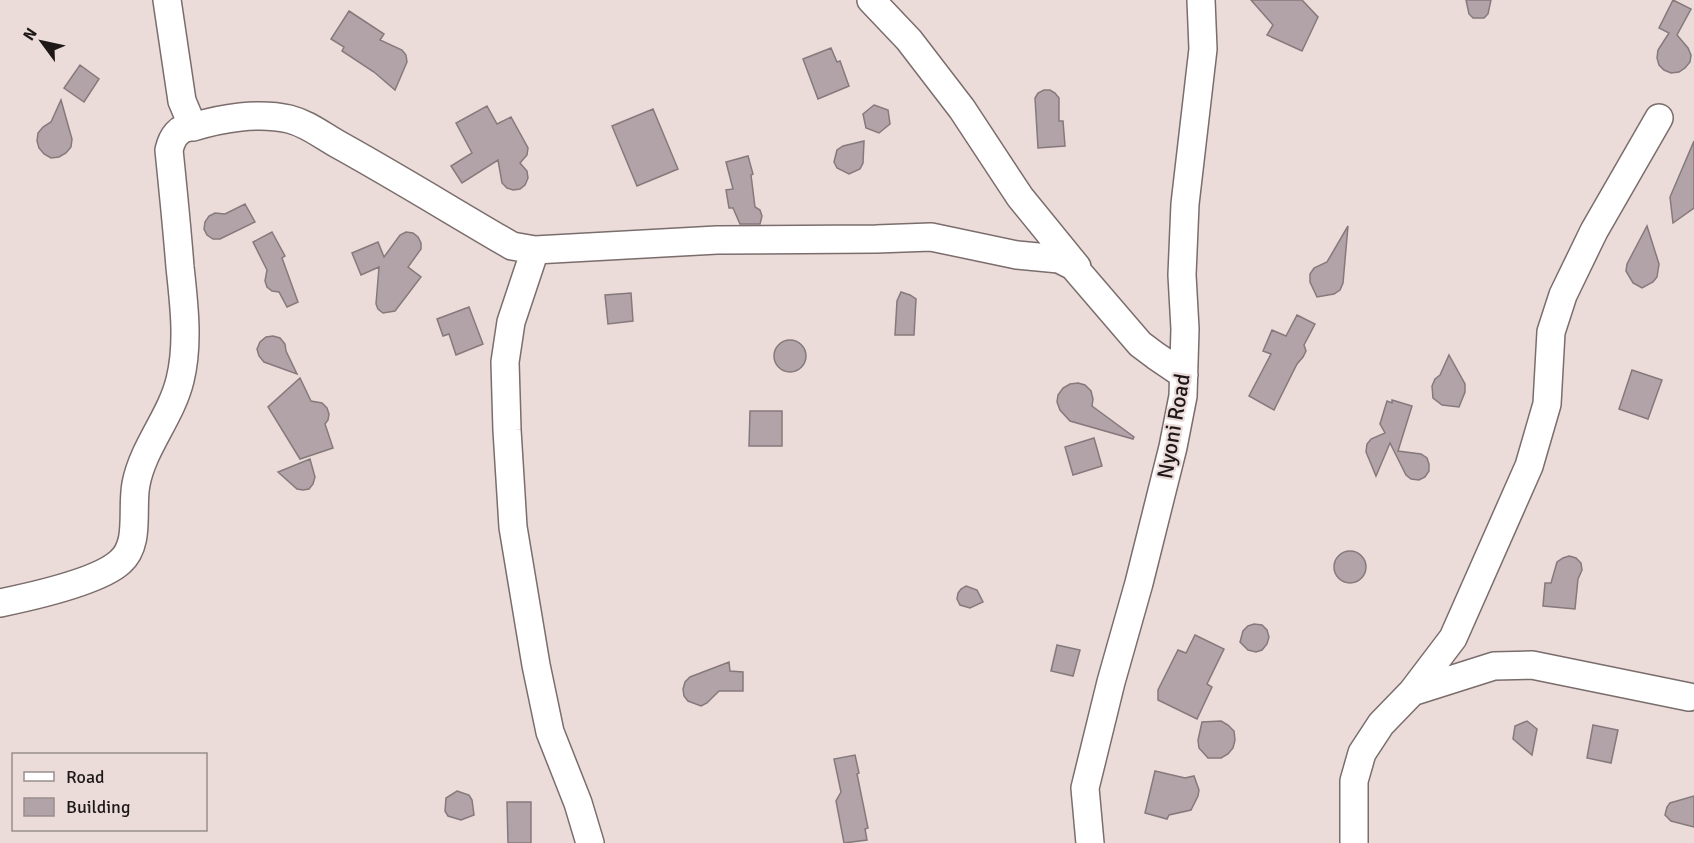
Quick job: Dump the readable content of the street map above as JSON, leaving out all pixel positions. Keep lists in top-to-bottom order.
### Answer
{
  "streets": {
    "street": ["Nyoni Road"]
  },
  "legend": ["Road", "Building"],
  "north": "top left"
}
